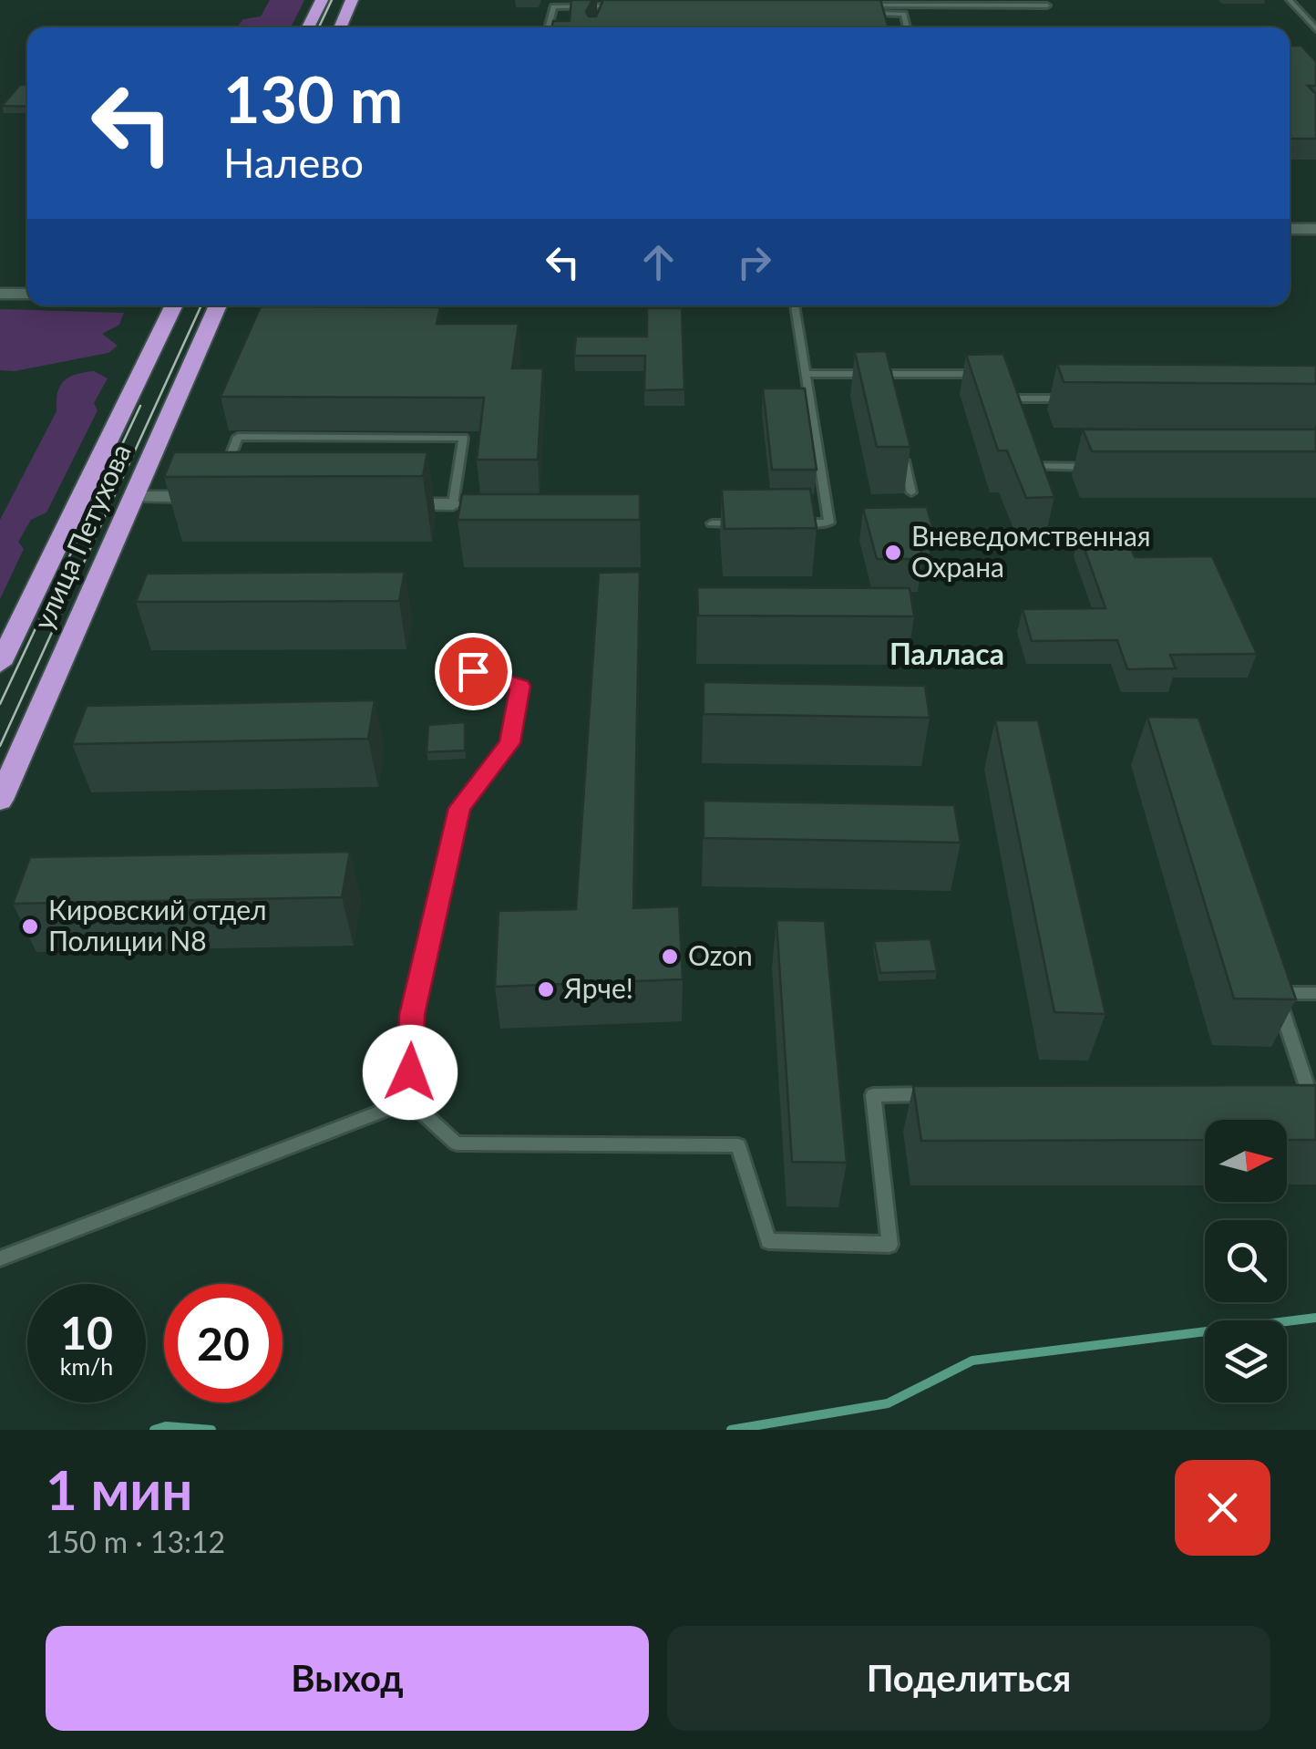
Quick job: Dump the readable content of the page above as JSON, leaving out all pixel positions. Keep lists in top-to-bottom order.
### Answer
{
  "streets": {
    "highway": ["улица Петухова"]
  },
  "districts": ["Палласа"],
  "places": [
    "Вневедомственная Охрана",
    "Кировский отдел Полиции N8",
    "Ozon",
    "Ярче!"
  ],
  "north": "right",
  "page": {
    "turn": ["130 m", "Налево"],
    "speed": "10 km/h",
    "limit": "20",
    "heading": ["1 мин", "150 m · 13:12"],
    "buttons": ["Выход", "Поделиться"]
  }
}
